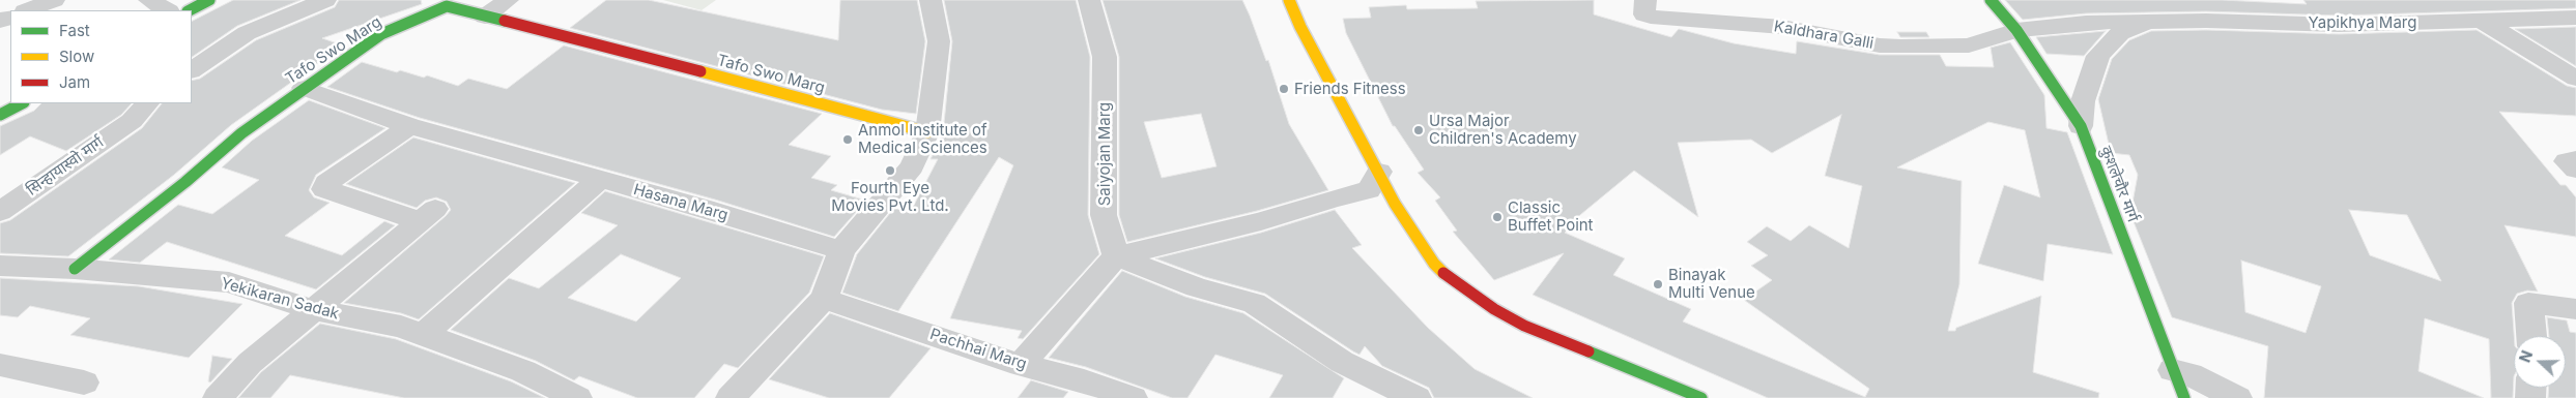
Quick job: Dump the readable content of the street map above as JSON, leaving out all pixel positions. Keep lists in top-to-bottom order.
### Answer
{
  "streets": {
    "street": [
      "Yapikhya Marg",
      "Kaldhara Galli",
      "Tafo Swo Marg",
      "Saiyojan Marg",
      "सिन्हायास्वो मार्ग",
      "कुशलेचौर मार्ग",
      "Hasana Marg",
      "Yekikaran Sadak",
      "Pachhai Marg"
    ]
  },
  "crossings": [
    ["Yapikhya Marg", "Kaldhara Galli"],
    ["Yapikhya Marg", "कुशलेचौर मार्ग"],
    ["Kaldhara Galli", "कुशलेचौर मार्ग"],
    ["Tafo Swo Marg", "Hasana Marg"],
    ["Tafo Swo Marg", "Yekikaran Sadak"]
  ],
  "places": [
    "Friends Fitness",
    "Ursa Major Children's Academy",
    "Anmol Institute of Medical Sciences",
    "Fourth Eye Movies Pvt. Ltd.",
    "Classic Buffet Point",
    "Binayak Multi Venue"
  ],
  "legend": ["Fast", "Slow", "Jam"],
  "north": "left"
}
